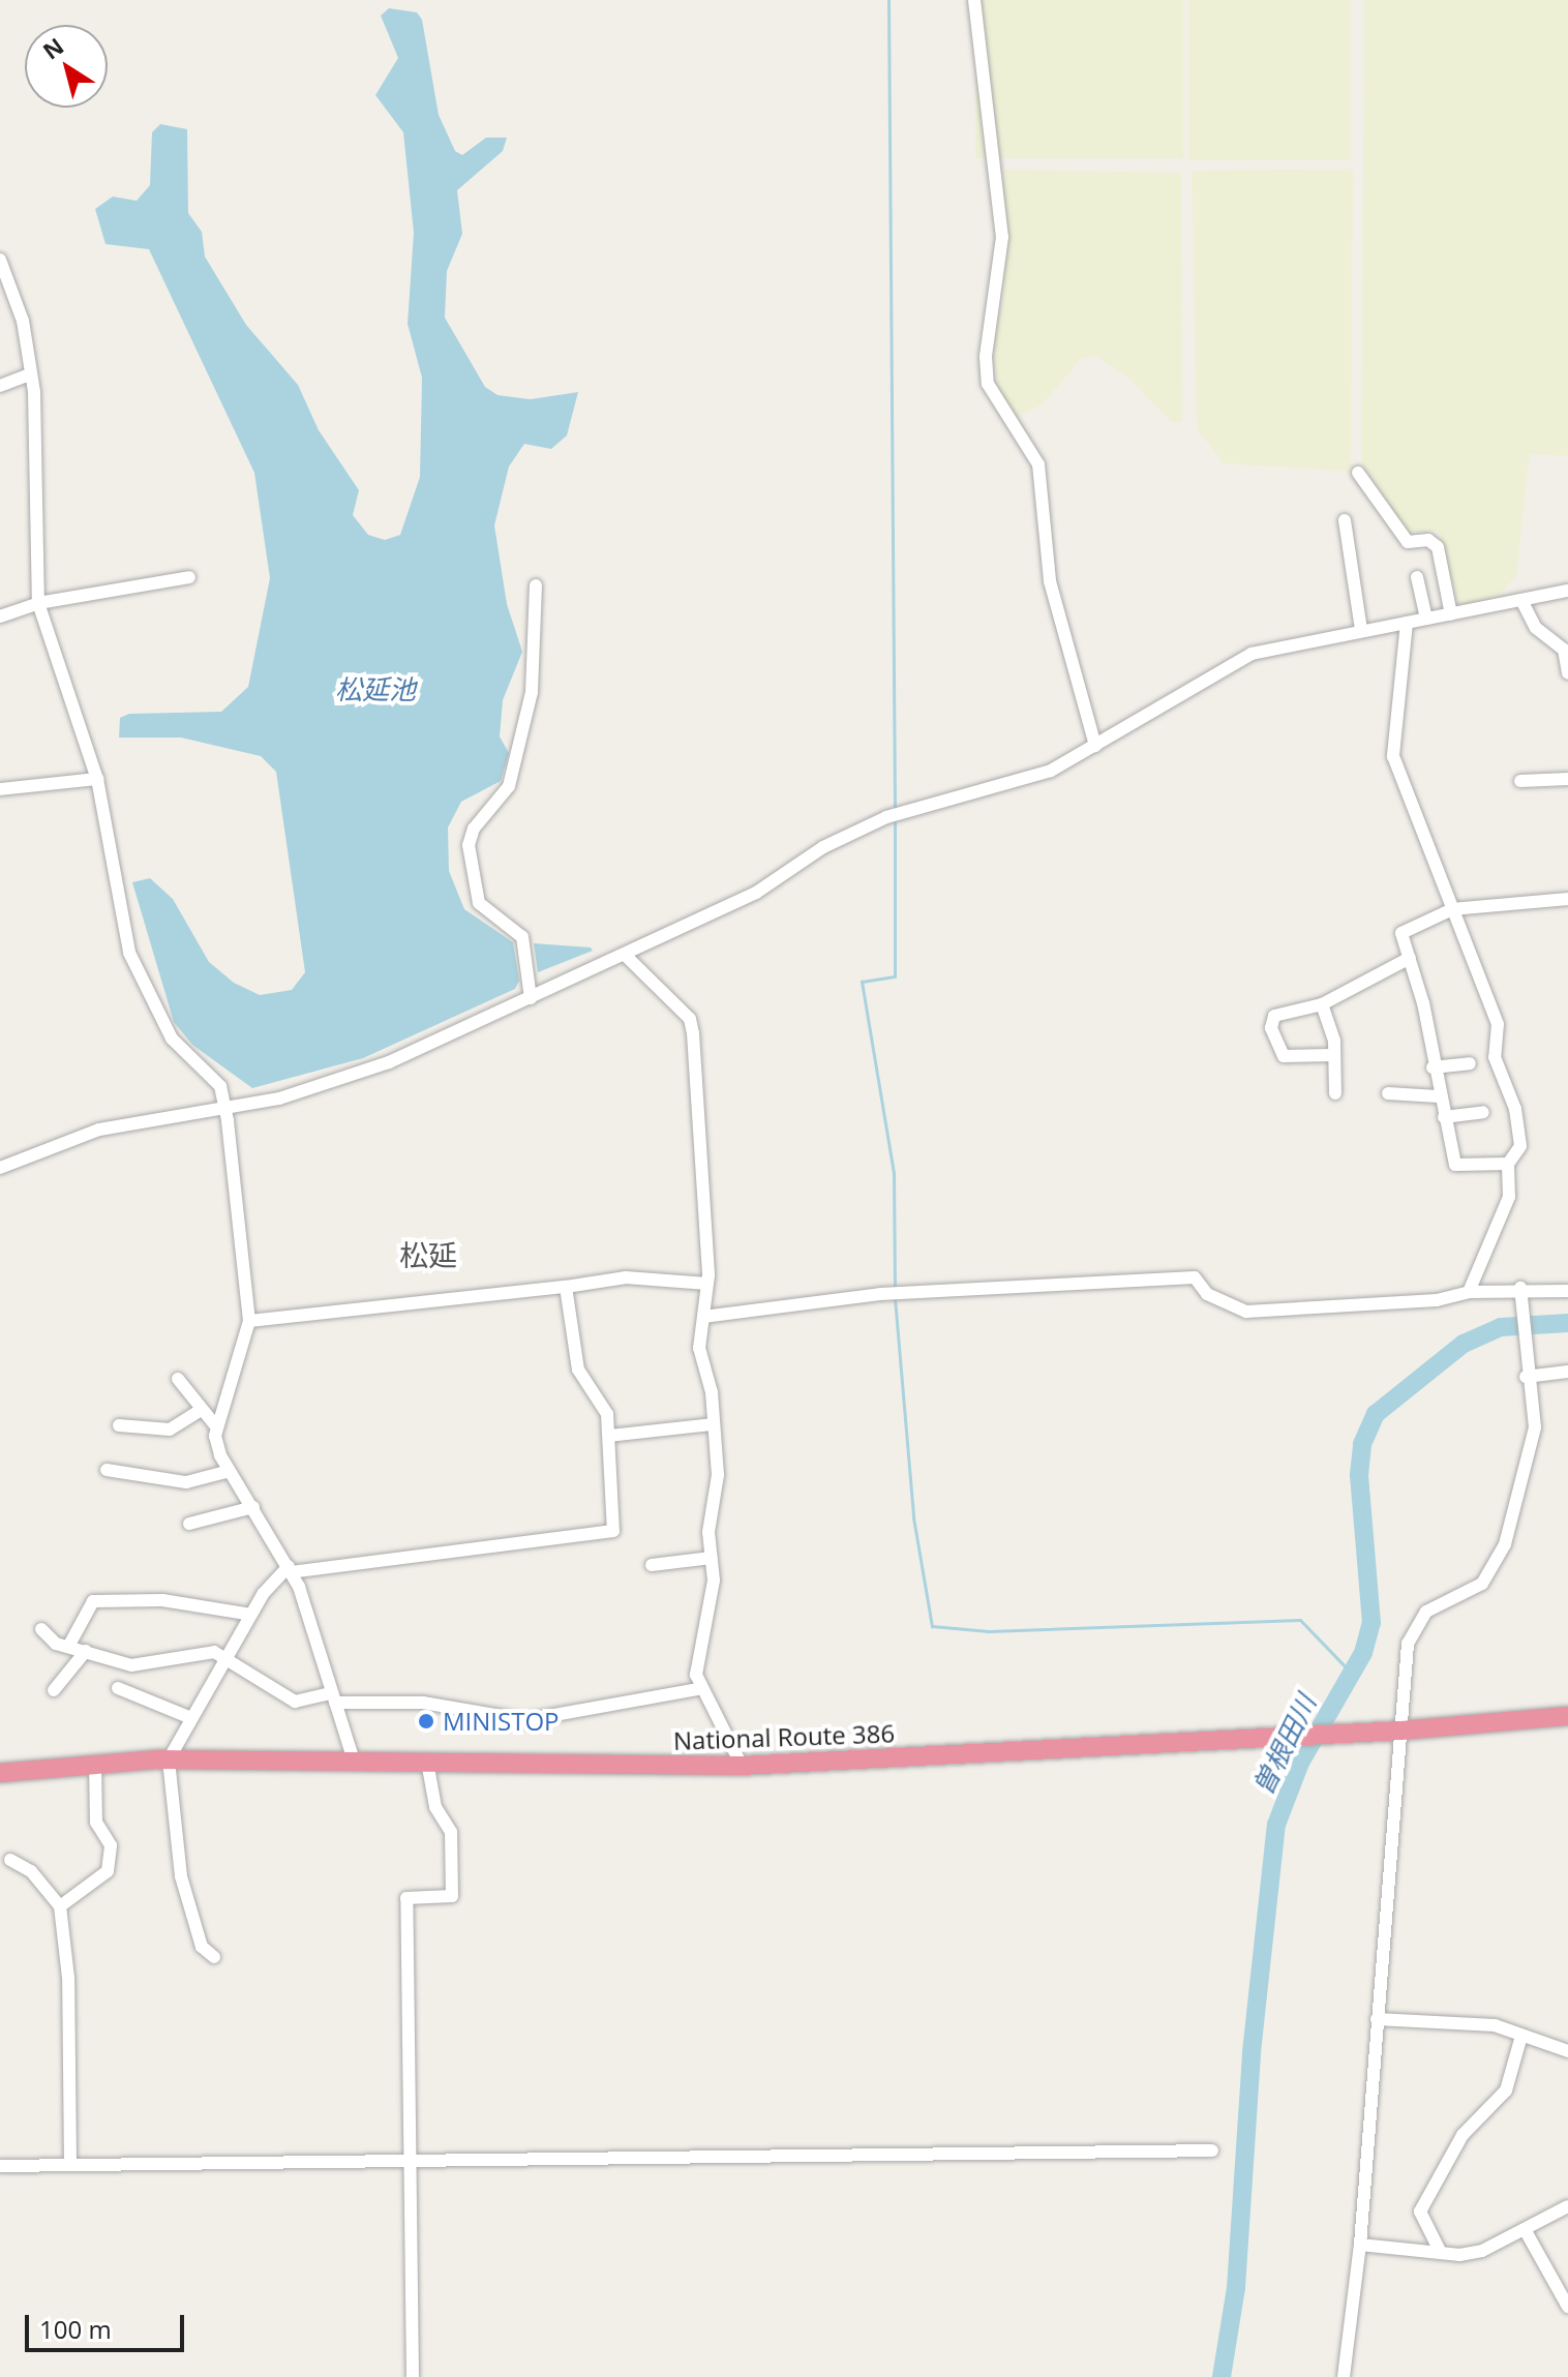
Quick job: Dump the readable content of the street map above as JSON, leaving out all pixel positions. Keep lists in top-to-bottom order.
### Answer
{
  "streets": {
    "highway": ["National Route 386"]
  },
  "districts": ["松延"],
  "water": ["松延池", "曽根田川"],
  "places": ["MINISTOP"],
  "scale_bar": "100 m",
  "north": "top left"
}
